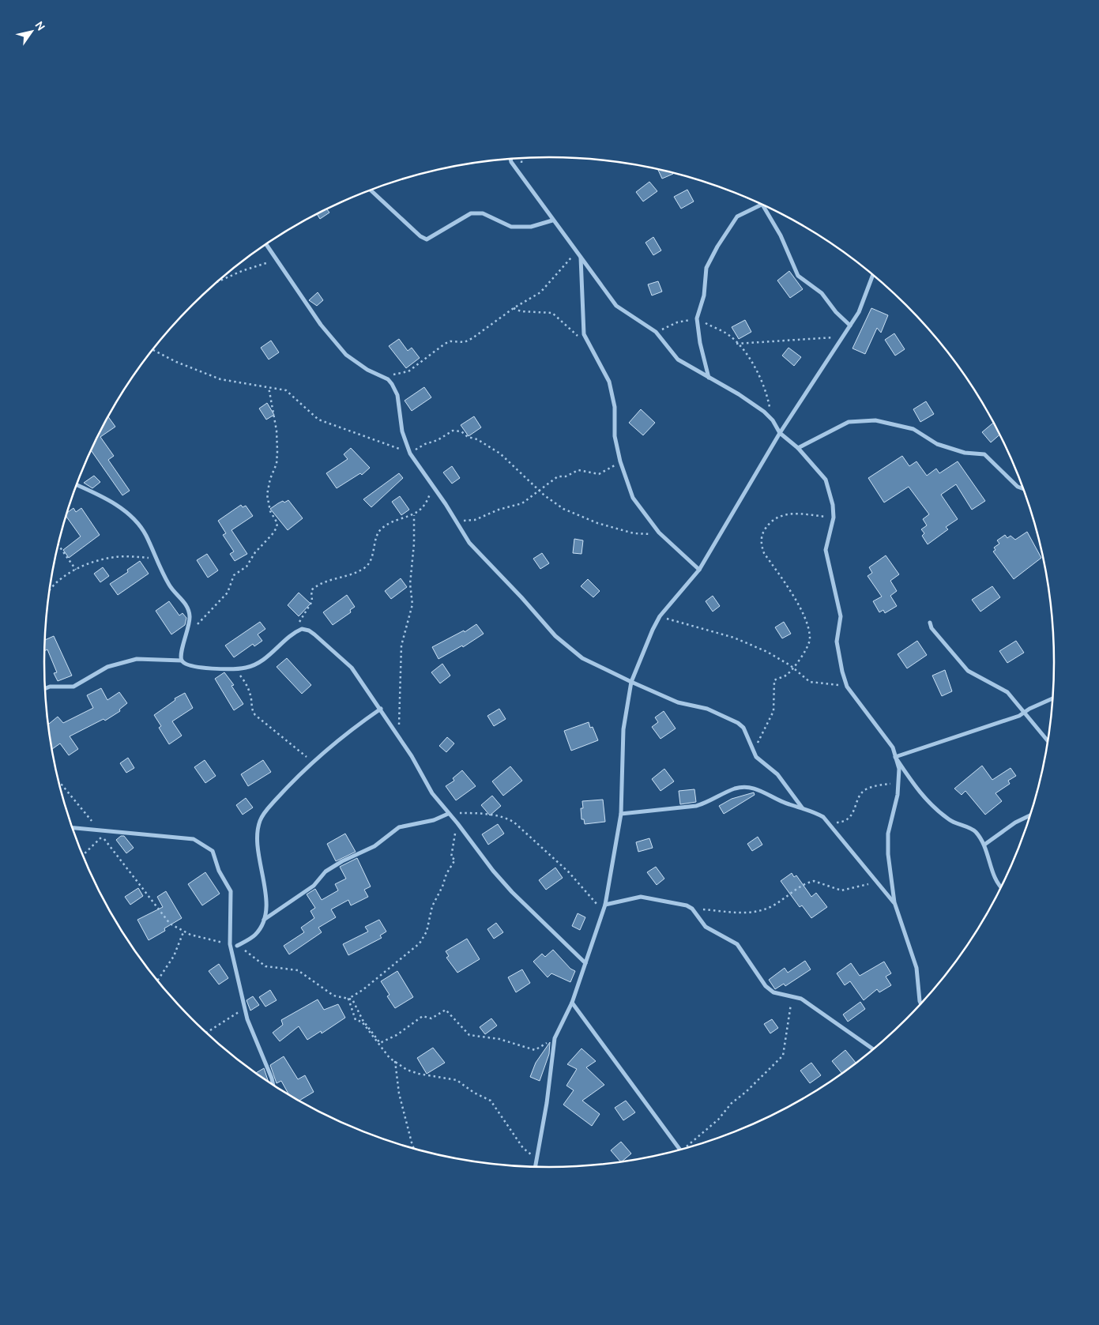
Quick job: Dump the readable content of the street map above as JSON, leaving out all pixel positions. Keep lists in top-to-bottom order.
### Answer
{
  "north": "top right"
}
